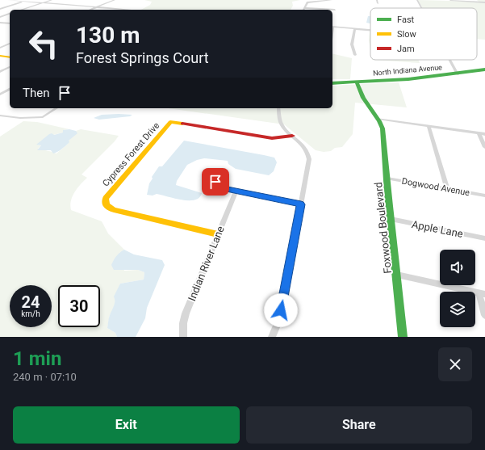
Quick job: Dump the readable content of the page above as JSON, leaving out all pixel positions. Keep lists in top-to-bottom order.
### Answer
{
  "streets": {
    "street": [
      "North Indiana Avenue",
      "Cypress Forest Drive",
      "Dogwood Avenue",
      "Foxwood Boulevard",
      "Apple Lane",
      "Indian River Lane"
    ]
  },
  "crossings": [
    ["North Indiana Avenue", "Foxwood Boulevard"],
    ["Cypress Forest Drive", "Indian River Lane"],
    ["Dogwood Avenue", "Foxwood Boulevard"],
    ["Foxwood Boulevard", "Apple Lane"]
  ],
  "legend": ["Fast", "Slow", "Jam"],
  "page": {
    "turn": ["130 m", "Forest Springs Court"],
    "then": "Then",
    "speed": "24 km/h",
    "limit": "30",
    "heading": ["1 min", "240 m · 07:10"],
    "buttons": ["Exit", "Share"]
  }
}
